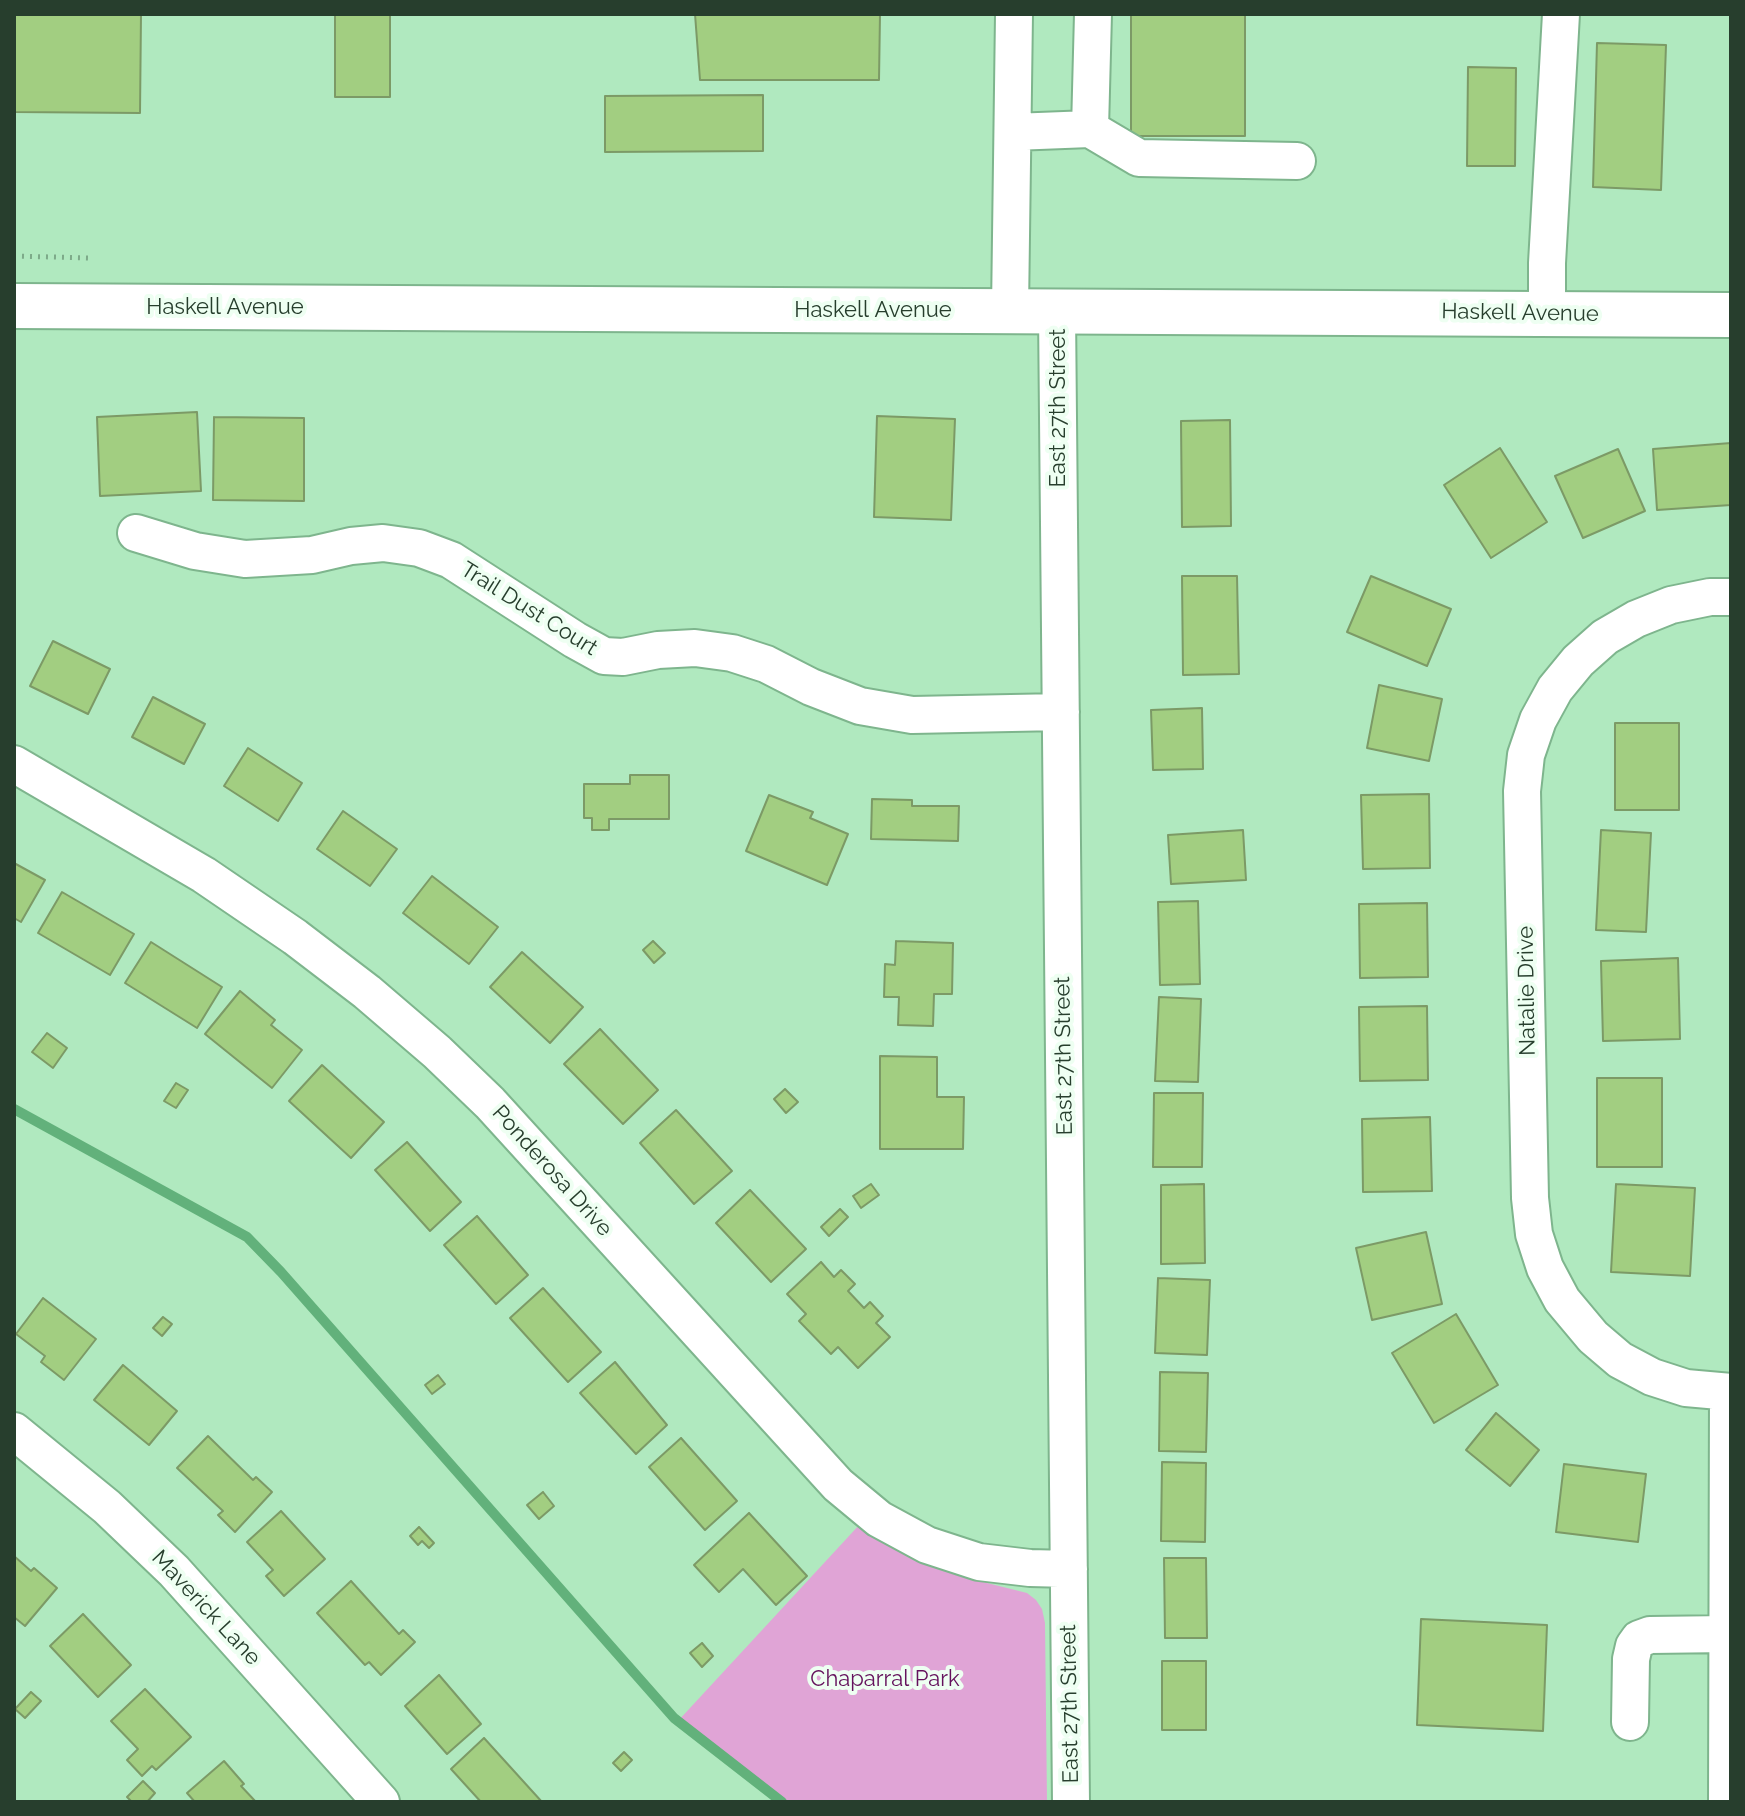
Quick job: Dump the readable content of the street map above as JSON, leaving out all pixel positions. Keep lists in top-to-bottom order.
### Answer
{
  "streets": {
    "main road": ["Haskell Avenue"],
    "street": [
      "East 27th Street",
      "Trail Dust Court",
      "Natalie Drive",
      "Ponderosa Drive",
      "Maverick Lane"
    ]
  },
  "crossings": [
    ["Haskell Avenue", "East 27th Street"],
    ["East 27th Street", "Trail Dust Court"],
    ["East 27th Street", "Ponderosa Drive"]
  ],
  "parks": ["Chaparral Park"]
}
